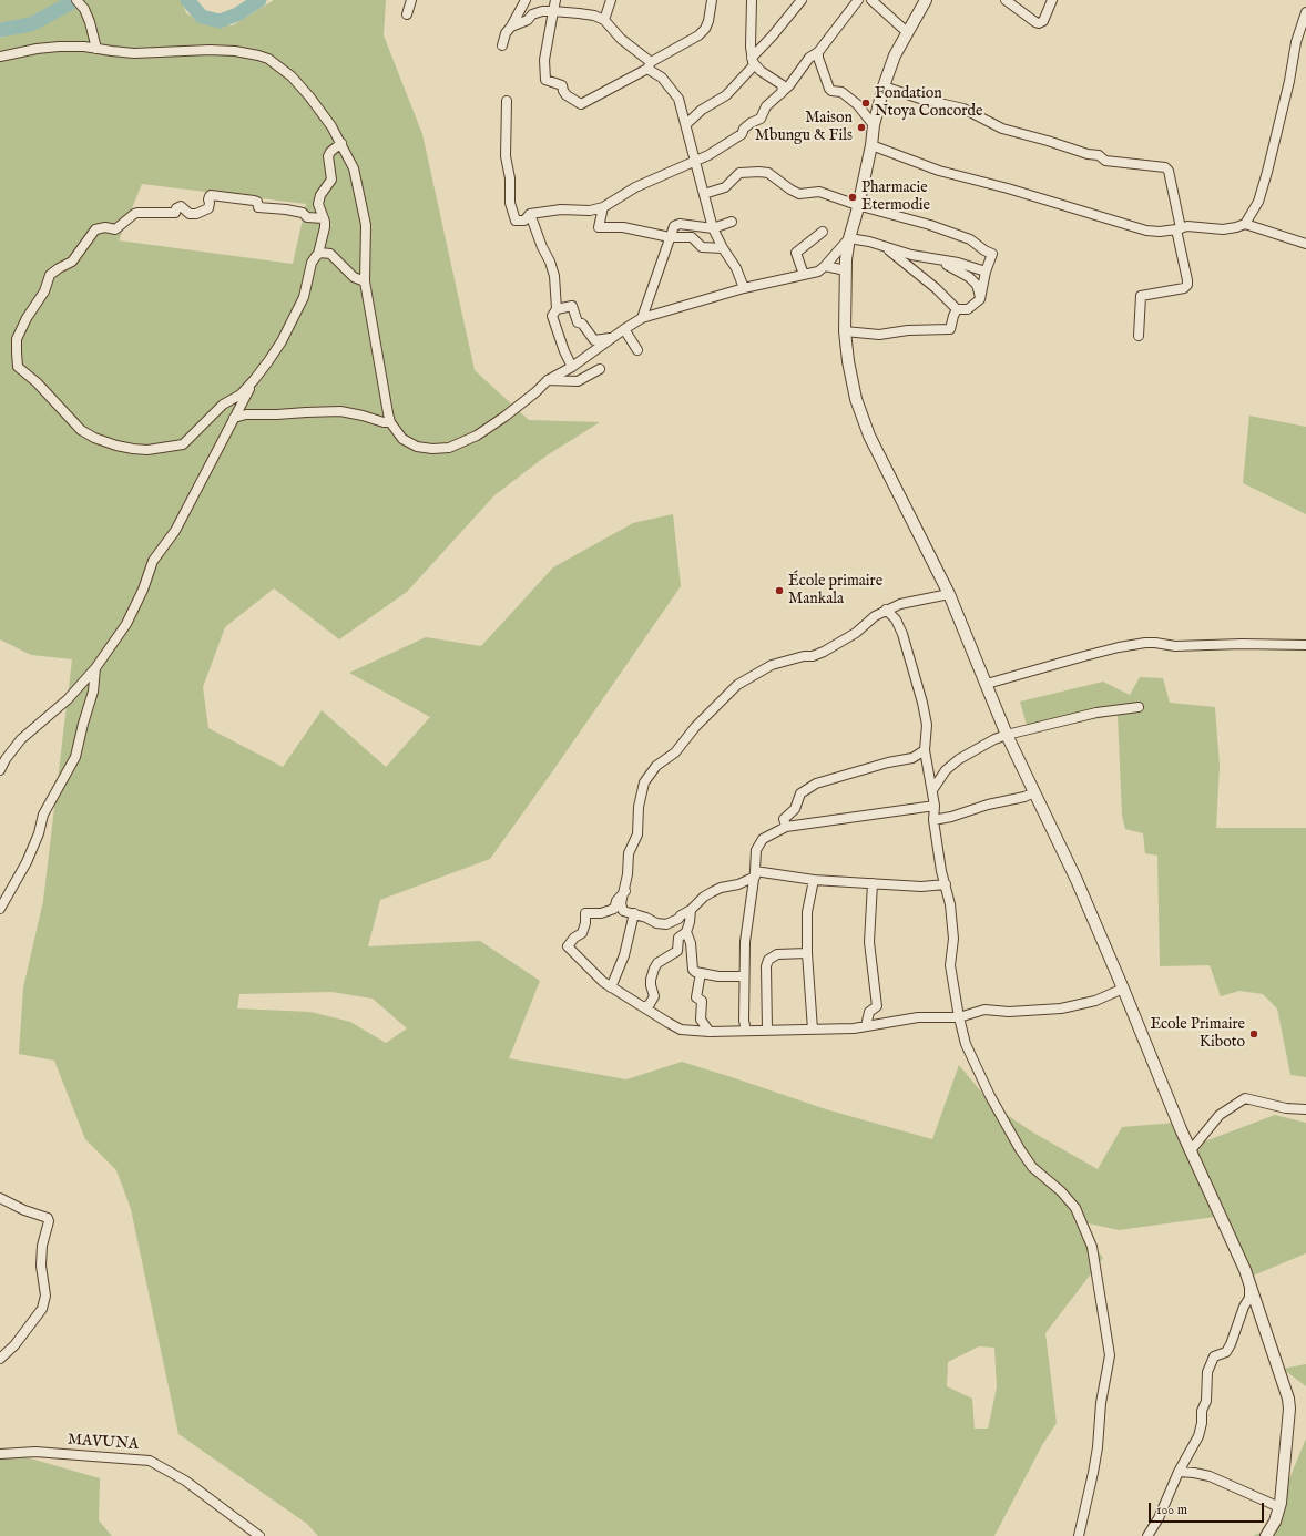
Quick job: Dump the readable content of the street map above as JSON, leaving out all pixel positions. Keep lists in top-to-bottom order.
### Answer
{
  "streets": {
    "street": ["MAVUNA"]
  },
  "places": [
    "Fondation Ntoya Concorde",
    "Maison Mbungu & Fils",
    "Pharmacie Etermodie",
    "École primaire Mankala",
    "Ecole Primaire Kiboto"
  ],
  "scale_bar": "100 m"
}
